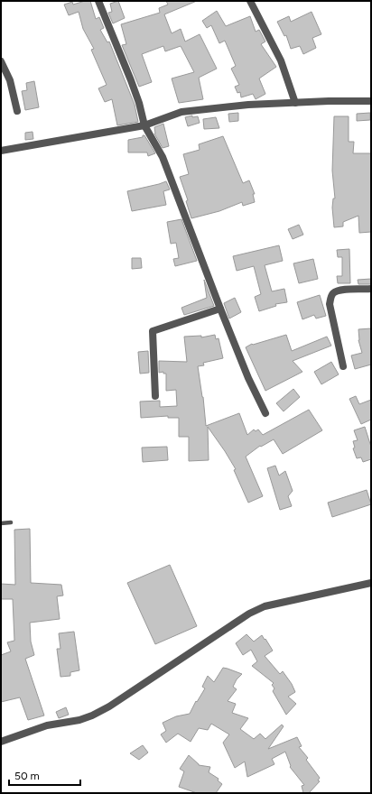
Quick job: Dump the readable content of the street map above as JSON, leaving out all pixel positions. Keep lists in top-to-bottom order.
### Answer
{
  "scale_bar": "50 m"
}
